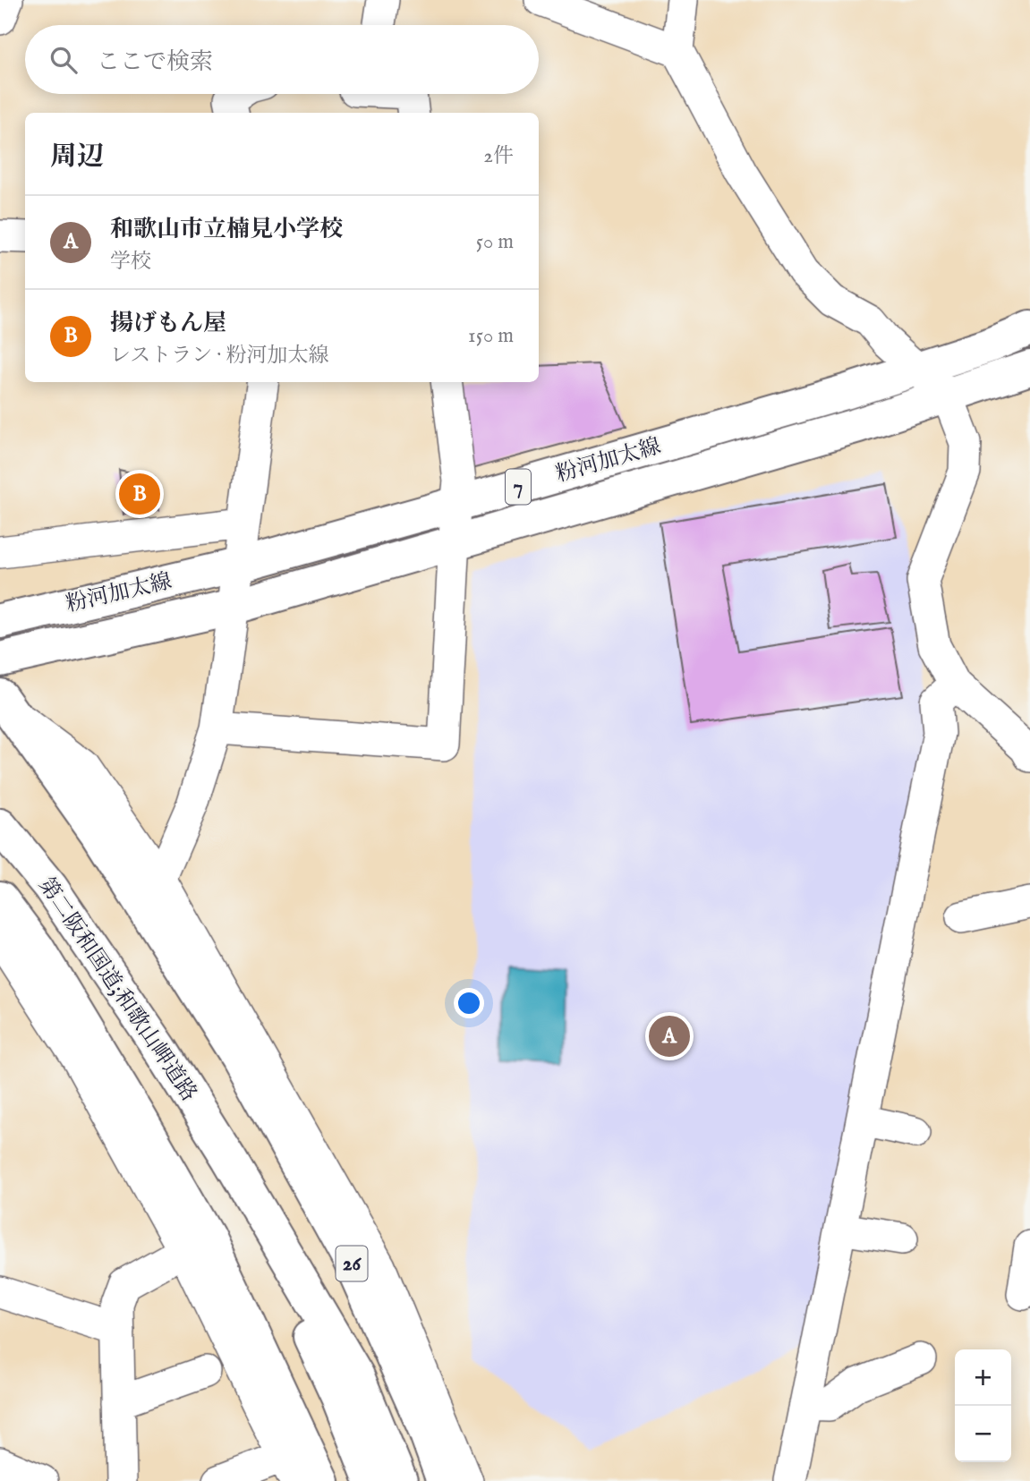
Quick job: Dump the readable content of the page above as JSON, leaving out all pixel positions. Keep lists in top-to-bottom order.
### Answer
{
  "streets": {
    "main road": [
      "粉河加太線",
      "7",
      "第二阪和国道;和歌山岬道路",
      "26"
    ]
  },
  "crossings": [
    ["第二阪和国道;和歌山岬道路", "26"]
  ],
  "page": {
    "search": "ここで検索",
    "heading": ["周辺", "2件"],
    "list": [
      {
        "mark": "A",
        "name": "和歌山市立楠見小学校",
        "note": "学校",
        "value": "50 m"
      },
      {
        "mark": "B",
        "name": "揚げもん屋",
        "note": "レストラン · 粉河加太線",
        "value": "150 m"
      }
    ],
    "pins": ["B", "A"],
    "map_buttons": ["+", "−"]
  }
}
